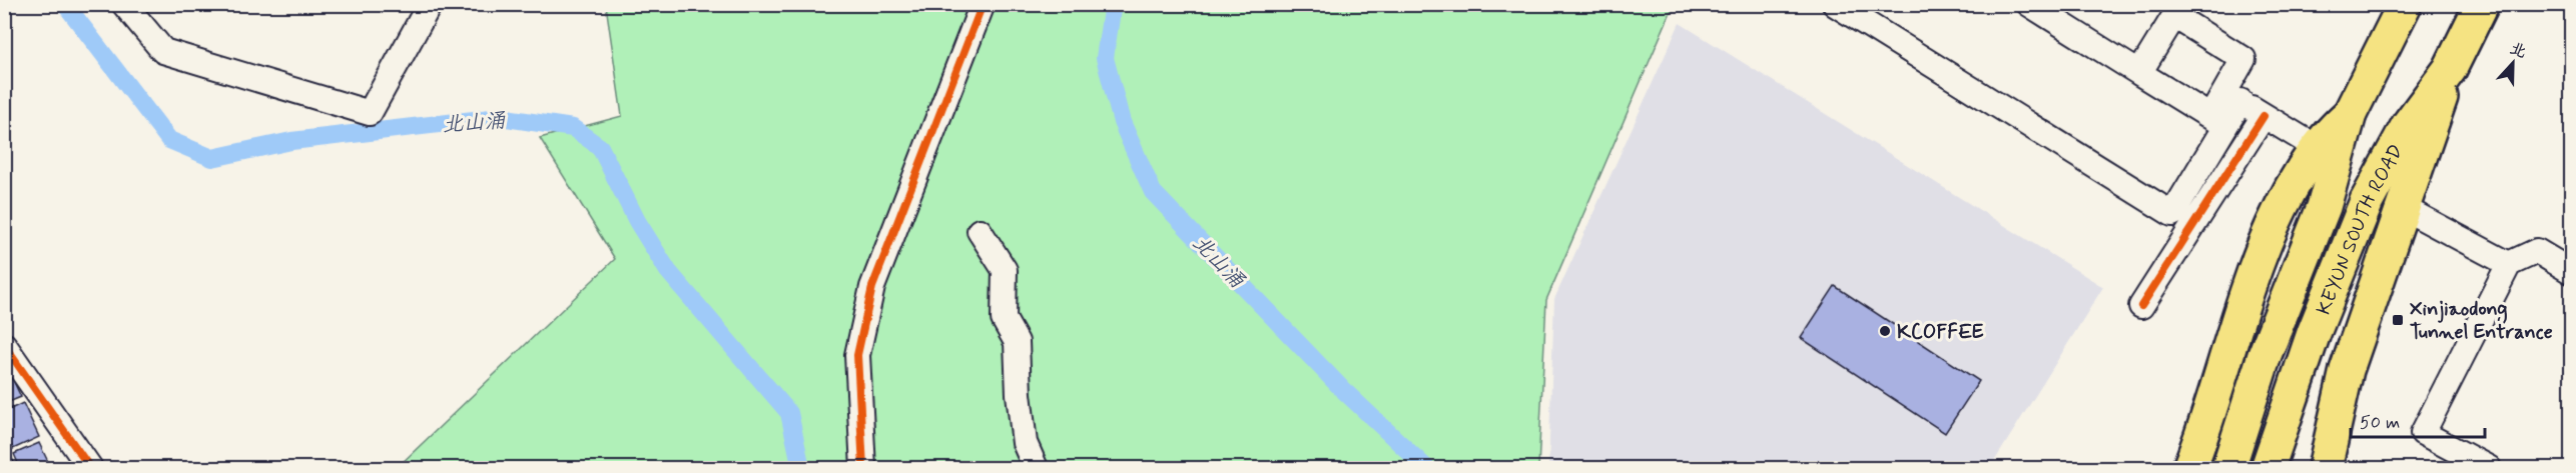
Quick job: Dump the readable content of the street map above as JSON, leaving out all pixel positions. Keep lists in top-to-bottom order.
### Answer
{
  "streets": {
    "highway": ["KEYUN SOUTH ROAD"]
  },
  "water": ["北山涌"],
  "places": {
    "transit": ["Xinjiaodong Tunnel Entrance"],
    "other": ["KCOFFEE"]
  },
  "scale_bar": "50 m",
  "north": "top"
}
